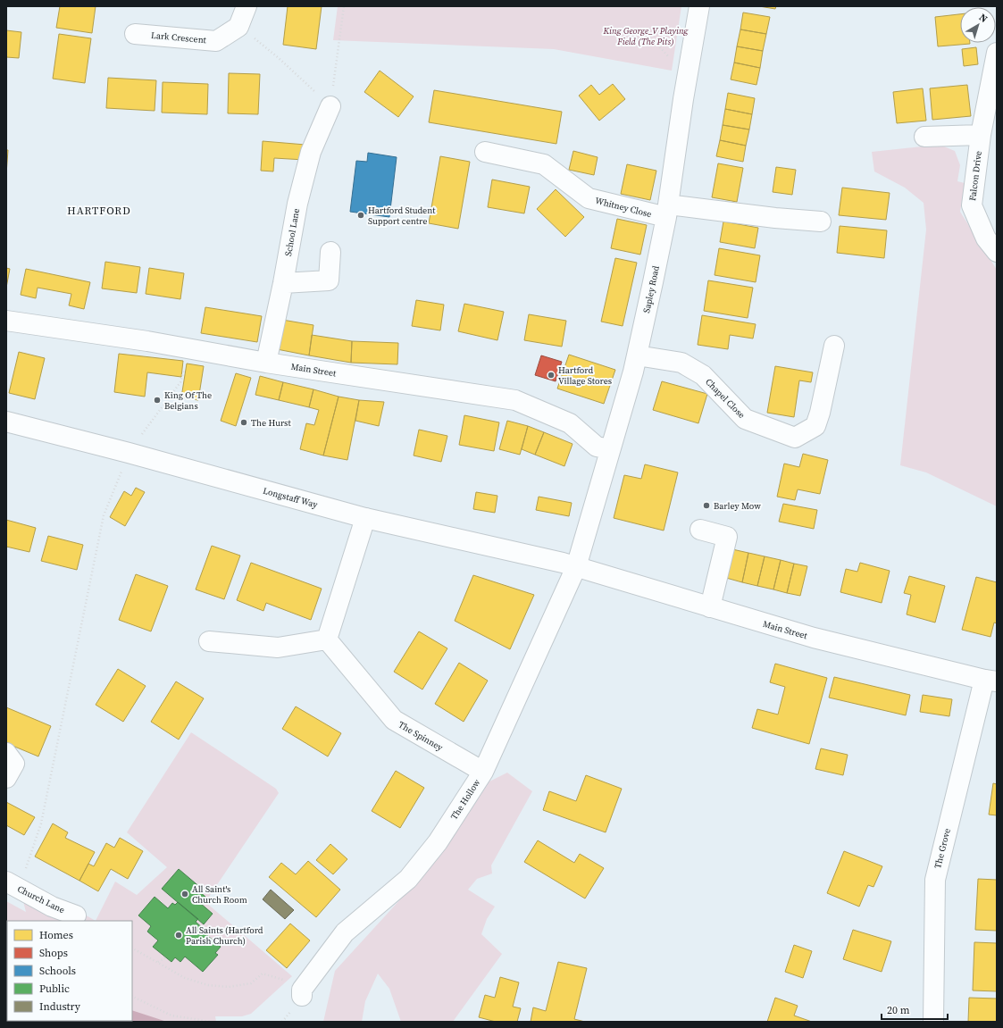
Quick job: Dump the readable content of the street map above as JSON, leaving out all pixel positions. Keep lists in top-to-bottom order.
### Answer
{
  "streets": {
    "street": [
      "Lark Crescent",
      "Falcon Drive",
      "Whitney Close",
      "School Lane",
      "Sapley Road",
      "Main Street",
      "Chapel Close",
      "Longstaff Way",
      "The Spinney",
      "The Hollow",
      "The Grove",
      "Church Lane"
    ]
  },
  "crossings": [
    ["Whitney Close", "Sapley Road"],
    ["School Lane", "Main Street"],
    ["Sapley Road", "Main Street"],
    ["Sapley Road", "Chapel Close"],
    ["Sapley Road", "Longstaff Way"],
    ["Sapley Road", "The Hollow"],
    ["Main Street", "Longstaff Way"],
    ["Main Street", "The Hollow"],
    ["Main Street", "The Grove"],
    ["Longstaff Way", "The Hollow"],
    ["The Spinney", "The Hollow"]
  ],
  "districts": ["HARTFORD"],
  "parks": ["King George_V Playing Field (The Pits)"],
  "places": [
    "Hartford Student Support centre",
    "Hartford Village Stores",
    "King Of The Belgians",
    "The Hurst",
    "Barley Mow",
    "All Saint's Church Room",
    "All Saints (Hartford Parish Church)"
  ],
  "legend": [
    "Homes",
    "Shops",
    "Schools",
    "Public",
    "Industry"
  ],
  "scale_bar": "20 m",
  "north": "top right"
}
